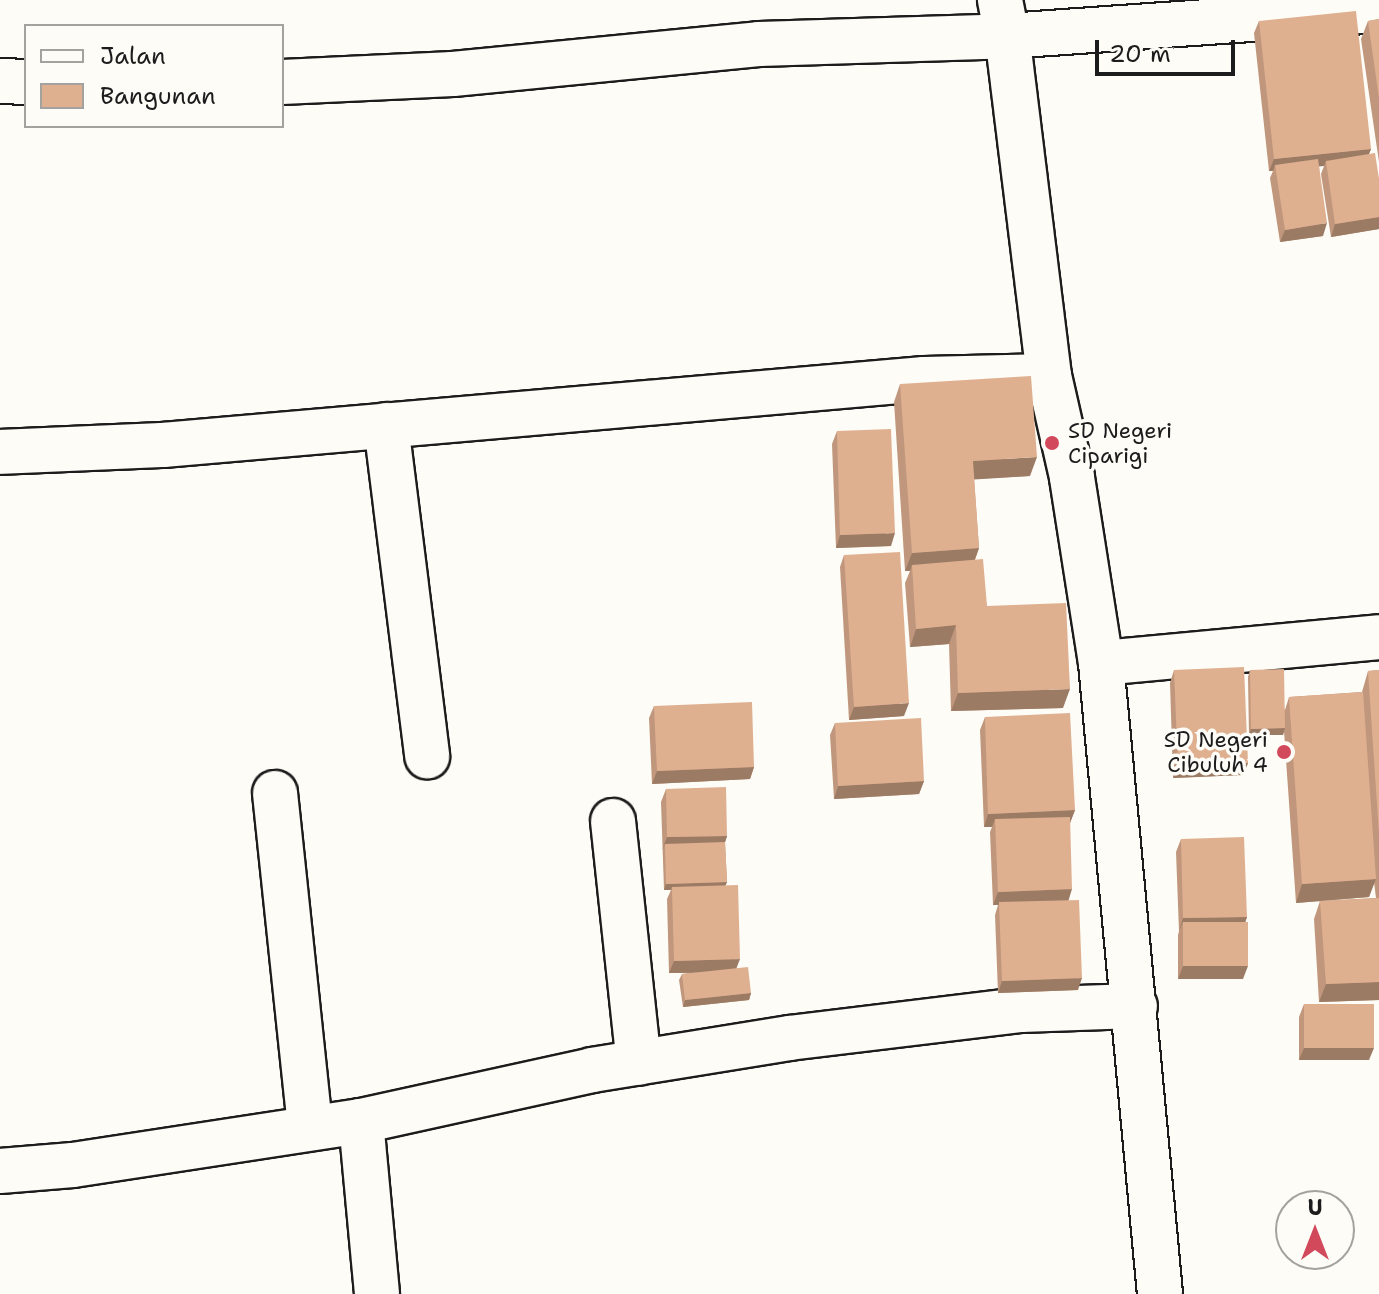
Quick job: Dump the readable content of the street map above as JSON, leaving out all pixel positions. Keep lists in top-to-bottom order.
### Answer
{
  "places": ["SD Negeri Ciparigi", "SD Negeri Cibuluh 4"],
  "legend": ["Jalan", "Bangunan"],
  "scale_bar": "20 m",
  "north": "top"
}
